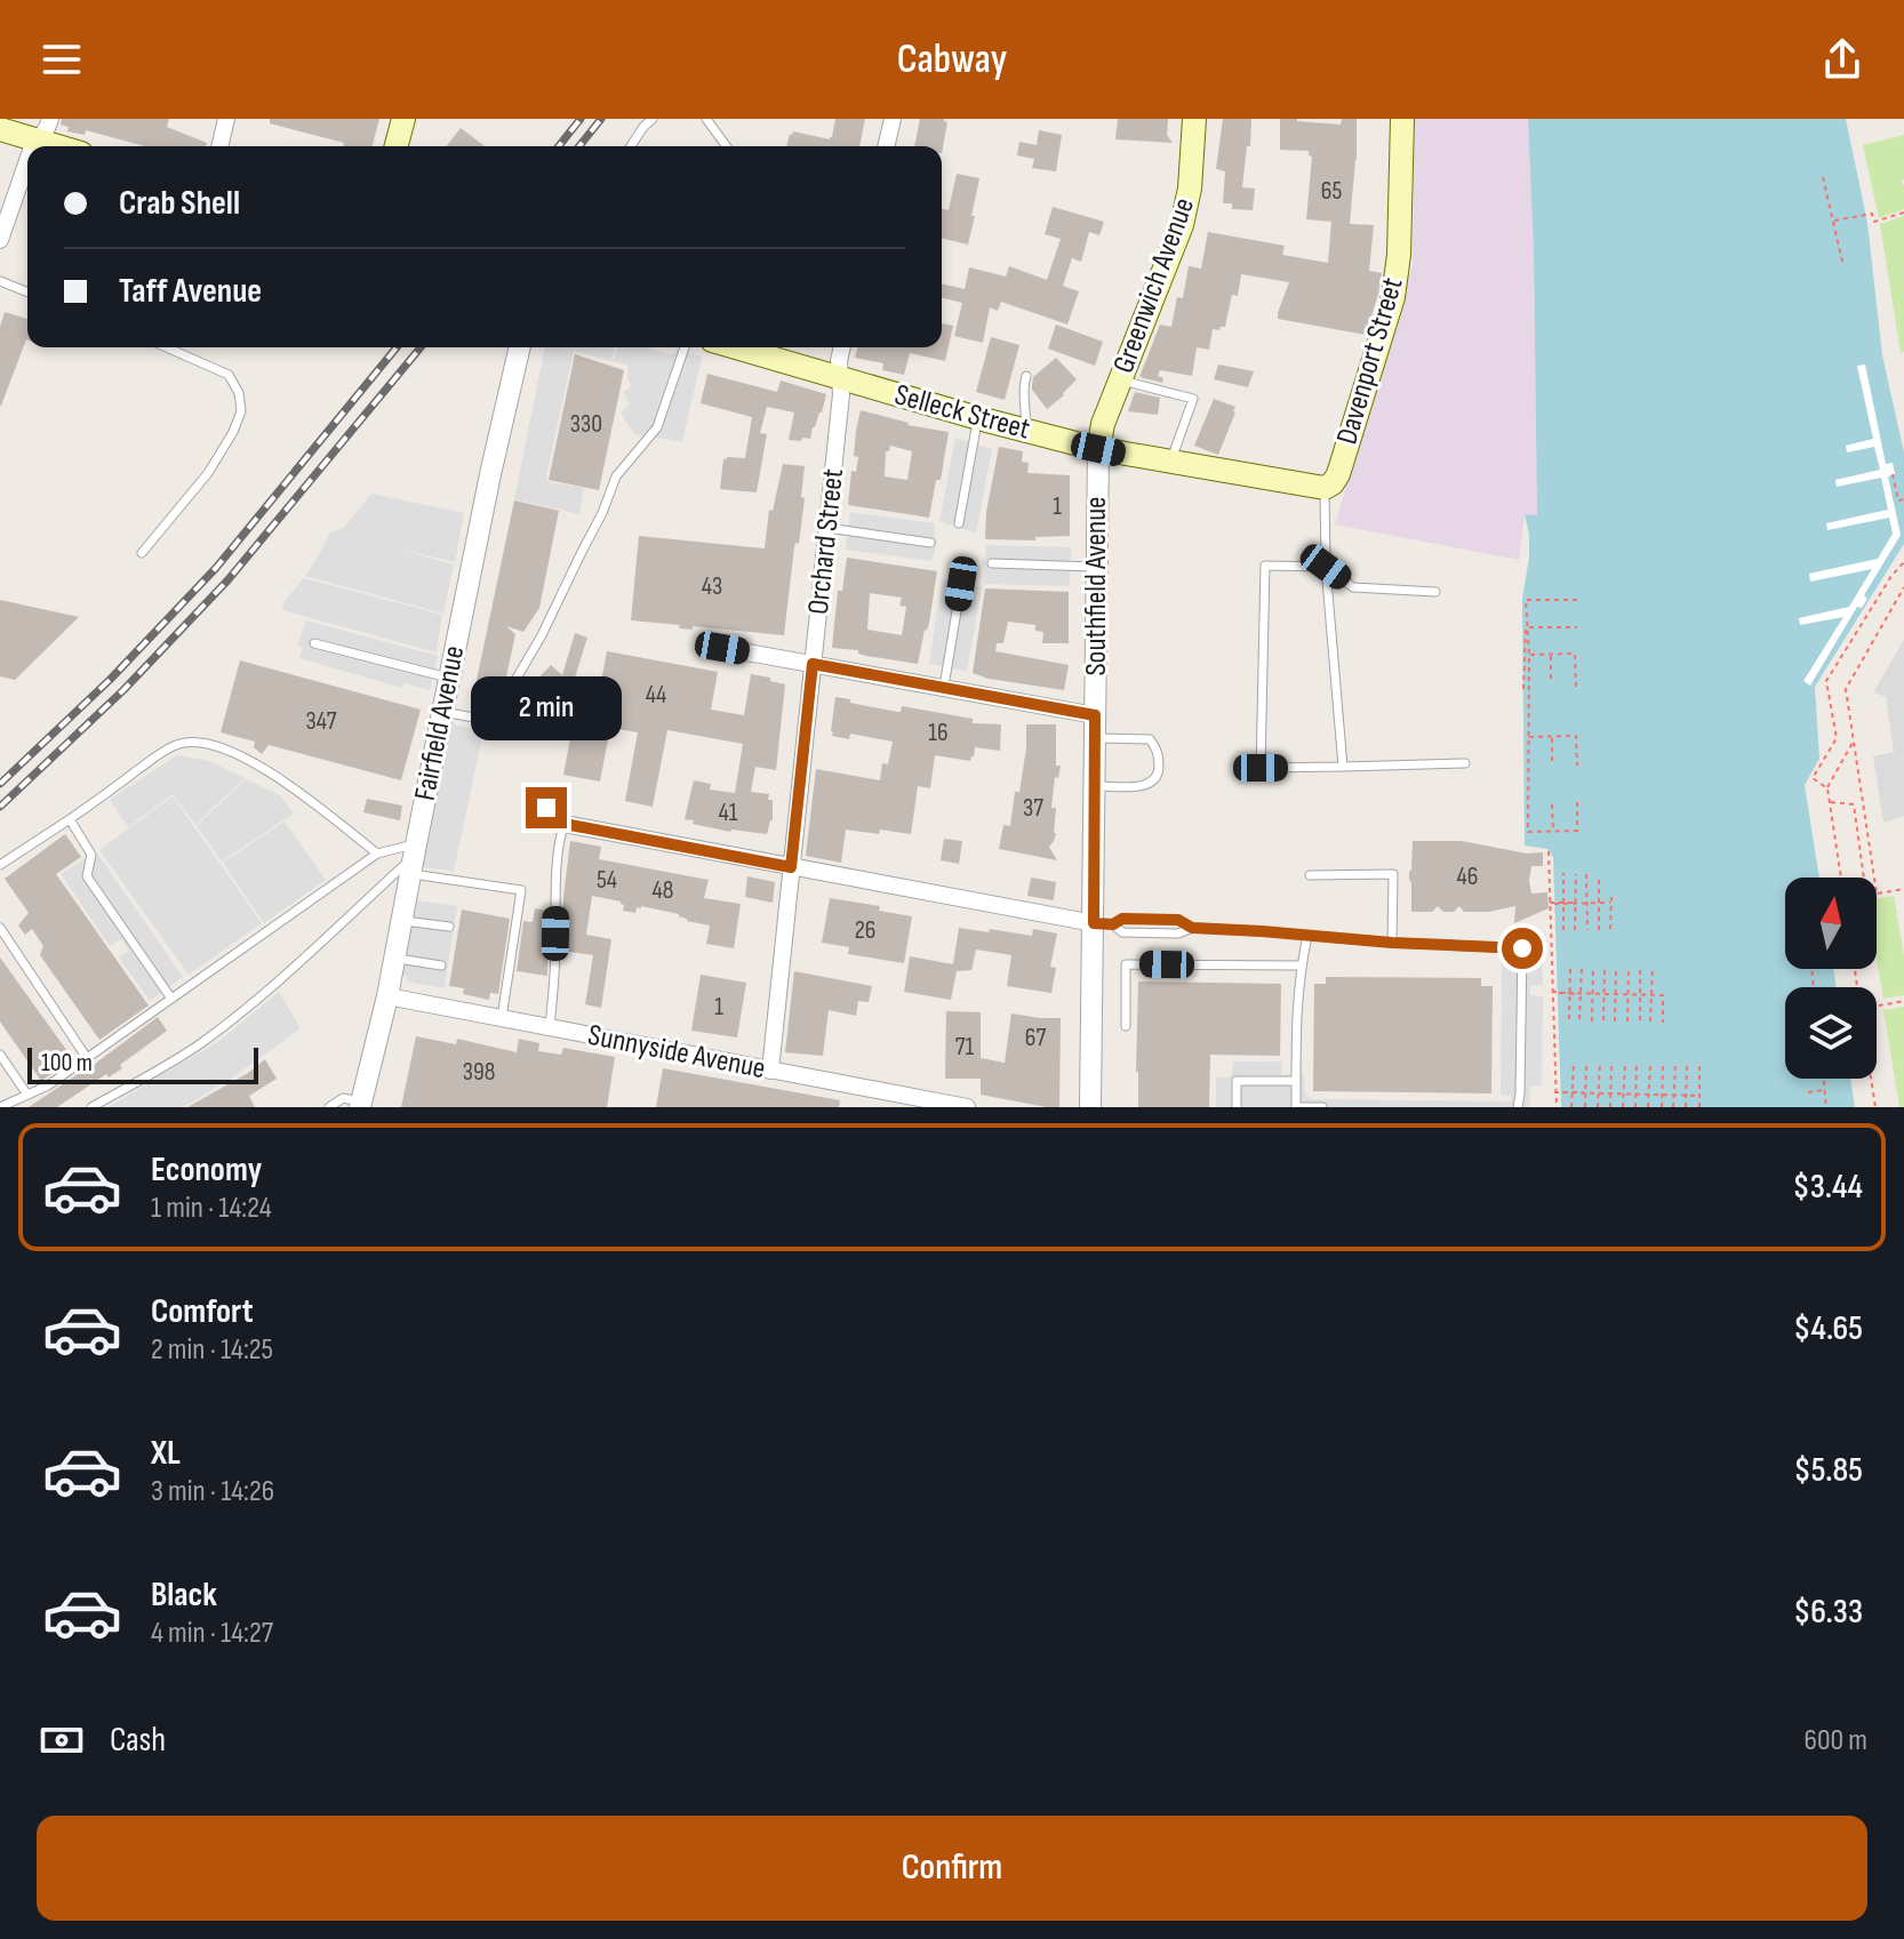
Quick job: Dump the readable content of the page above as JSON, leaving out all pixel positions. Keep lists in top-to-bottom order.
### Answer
{
  "streets": {
    "main road": ["Greenwich Avenue", "Davenport Street", "Selleck Street"],
    "street": [
      "Orchard Street",
      "Southfield Avenue",
      "Fairfield Avenue",
      "Sunnyside Avenue"
    ]
  },
  "crossings": [
    ["Greenwich Avenue", "Selleck Street"],
    ["Greenwich Avenue", "Southfield Avenue"],
    ["Davenport Street", "Selleck Street"],
    ["Selleck Street", "Orchard Street"],
    ["Selleck Street", "Southfield Avenue"],
    ["Orchard Street", "Sunnyside Avenue"],
    ["Fairfield Avenue", "Sunnyside Avenue"]
  ],
  "house_numbers": [
    "65",
    "330",
    "1",
    "43",
    "44",
    "347",
    "16",
    "37",
    "41",
    "46",
    "54",
    "48",
    "26",
    "1",
    "67",
    "71",
    "398"
  ],
  "scale_bar": "100 m",
  "north": "top",
  "page": {
    "header": "Cabway",
    "banner": ["Crab Shell", "Taff Avenue"],
    "bubble": "2 min",
    "scale": "100 m",
    "list": [
      {
        "name": "Economy",
        "note": "1 min · 14:24",
        "value": "$3.44"
      },
      {
        "name": "Comfort",
        "note": "2 min · 14:25",
        "value": "$4.65"
      },
      {
        "name": "XL",
        "note": "3 min · 14:26",
        "value": "$5.85"
      },
      {
        "name": "Black",
        "note": "4 min · 14:27",
        "value": "$6.33"
      }
    ],
    "pay": ["Cash", "600 m"],
    "buttons": "Confirm"
  }
}
